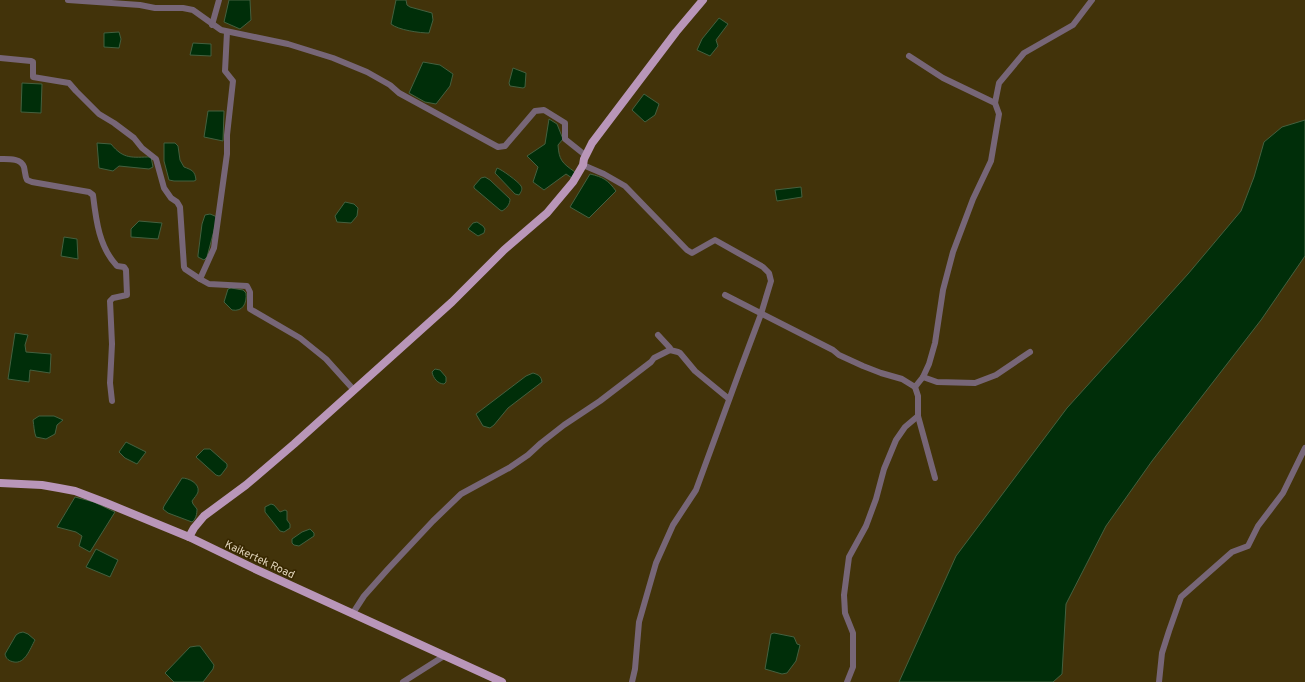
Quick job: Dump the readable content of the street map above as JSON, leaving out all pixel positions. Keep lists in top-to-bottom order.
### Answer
{
  "streets": {
    "main road": ["Kaikertek Road"]
  }
}
